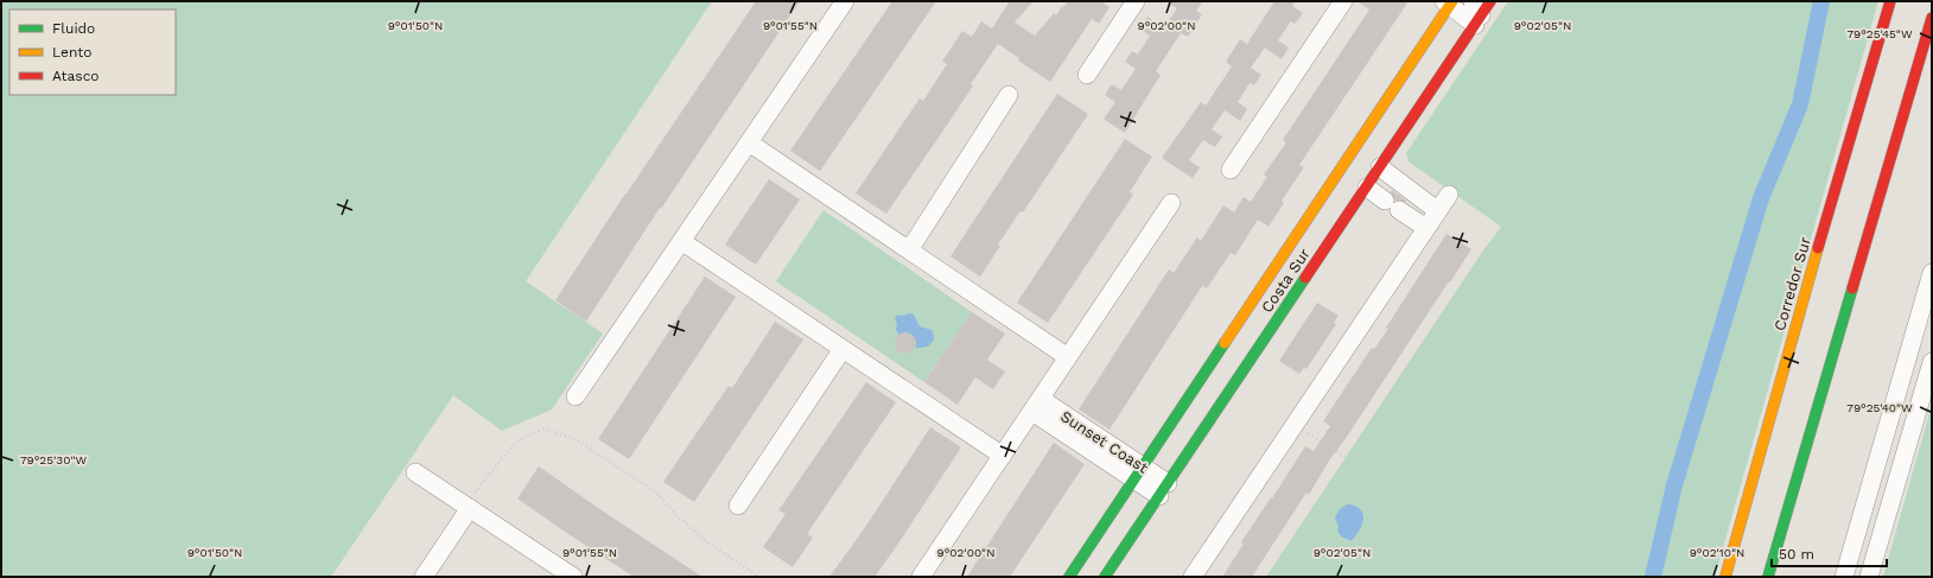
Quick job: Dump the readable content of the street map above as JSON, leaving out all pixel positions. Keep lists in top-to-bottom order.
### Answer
{
  "streets": {
    "main road": ["Costa Sur", "Corredor Sur"],
    "street": ["Sunset Coast"]
  },
  "crossings": [
    ["Costa Sur", "Sunset Coast"]
  ],
  "legend": ["Fluido", "Lento", "Atasco"],
  "scale_bar": "50 m",
  "coordinates": [
    "9°01'50\"N",
    "9°01'55\"N",
    "9°02'00\"N",
    "9°02'05\"N",
    "79°25'45\"W",
    "79°25'40\"W",
    "79°25'30\"W",
    "9°02'10\"N"
  ]
}
